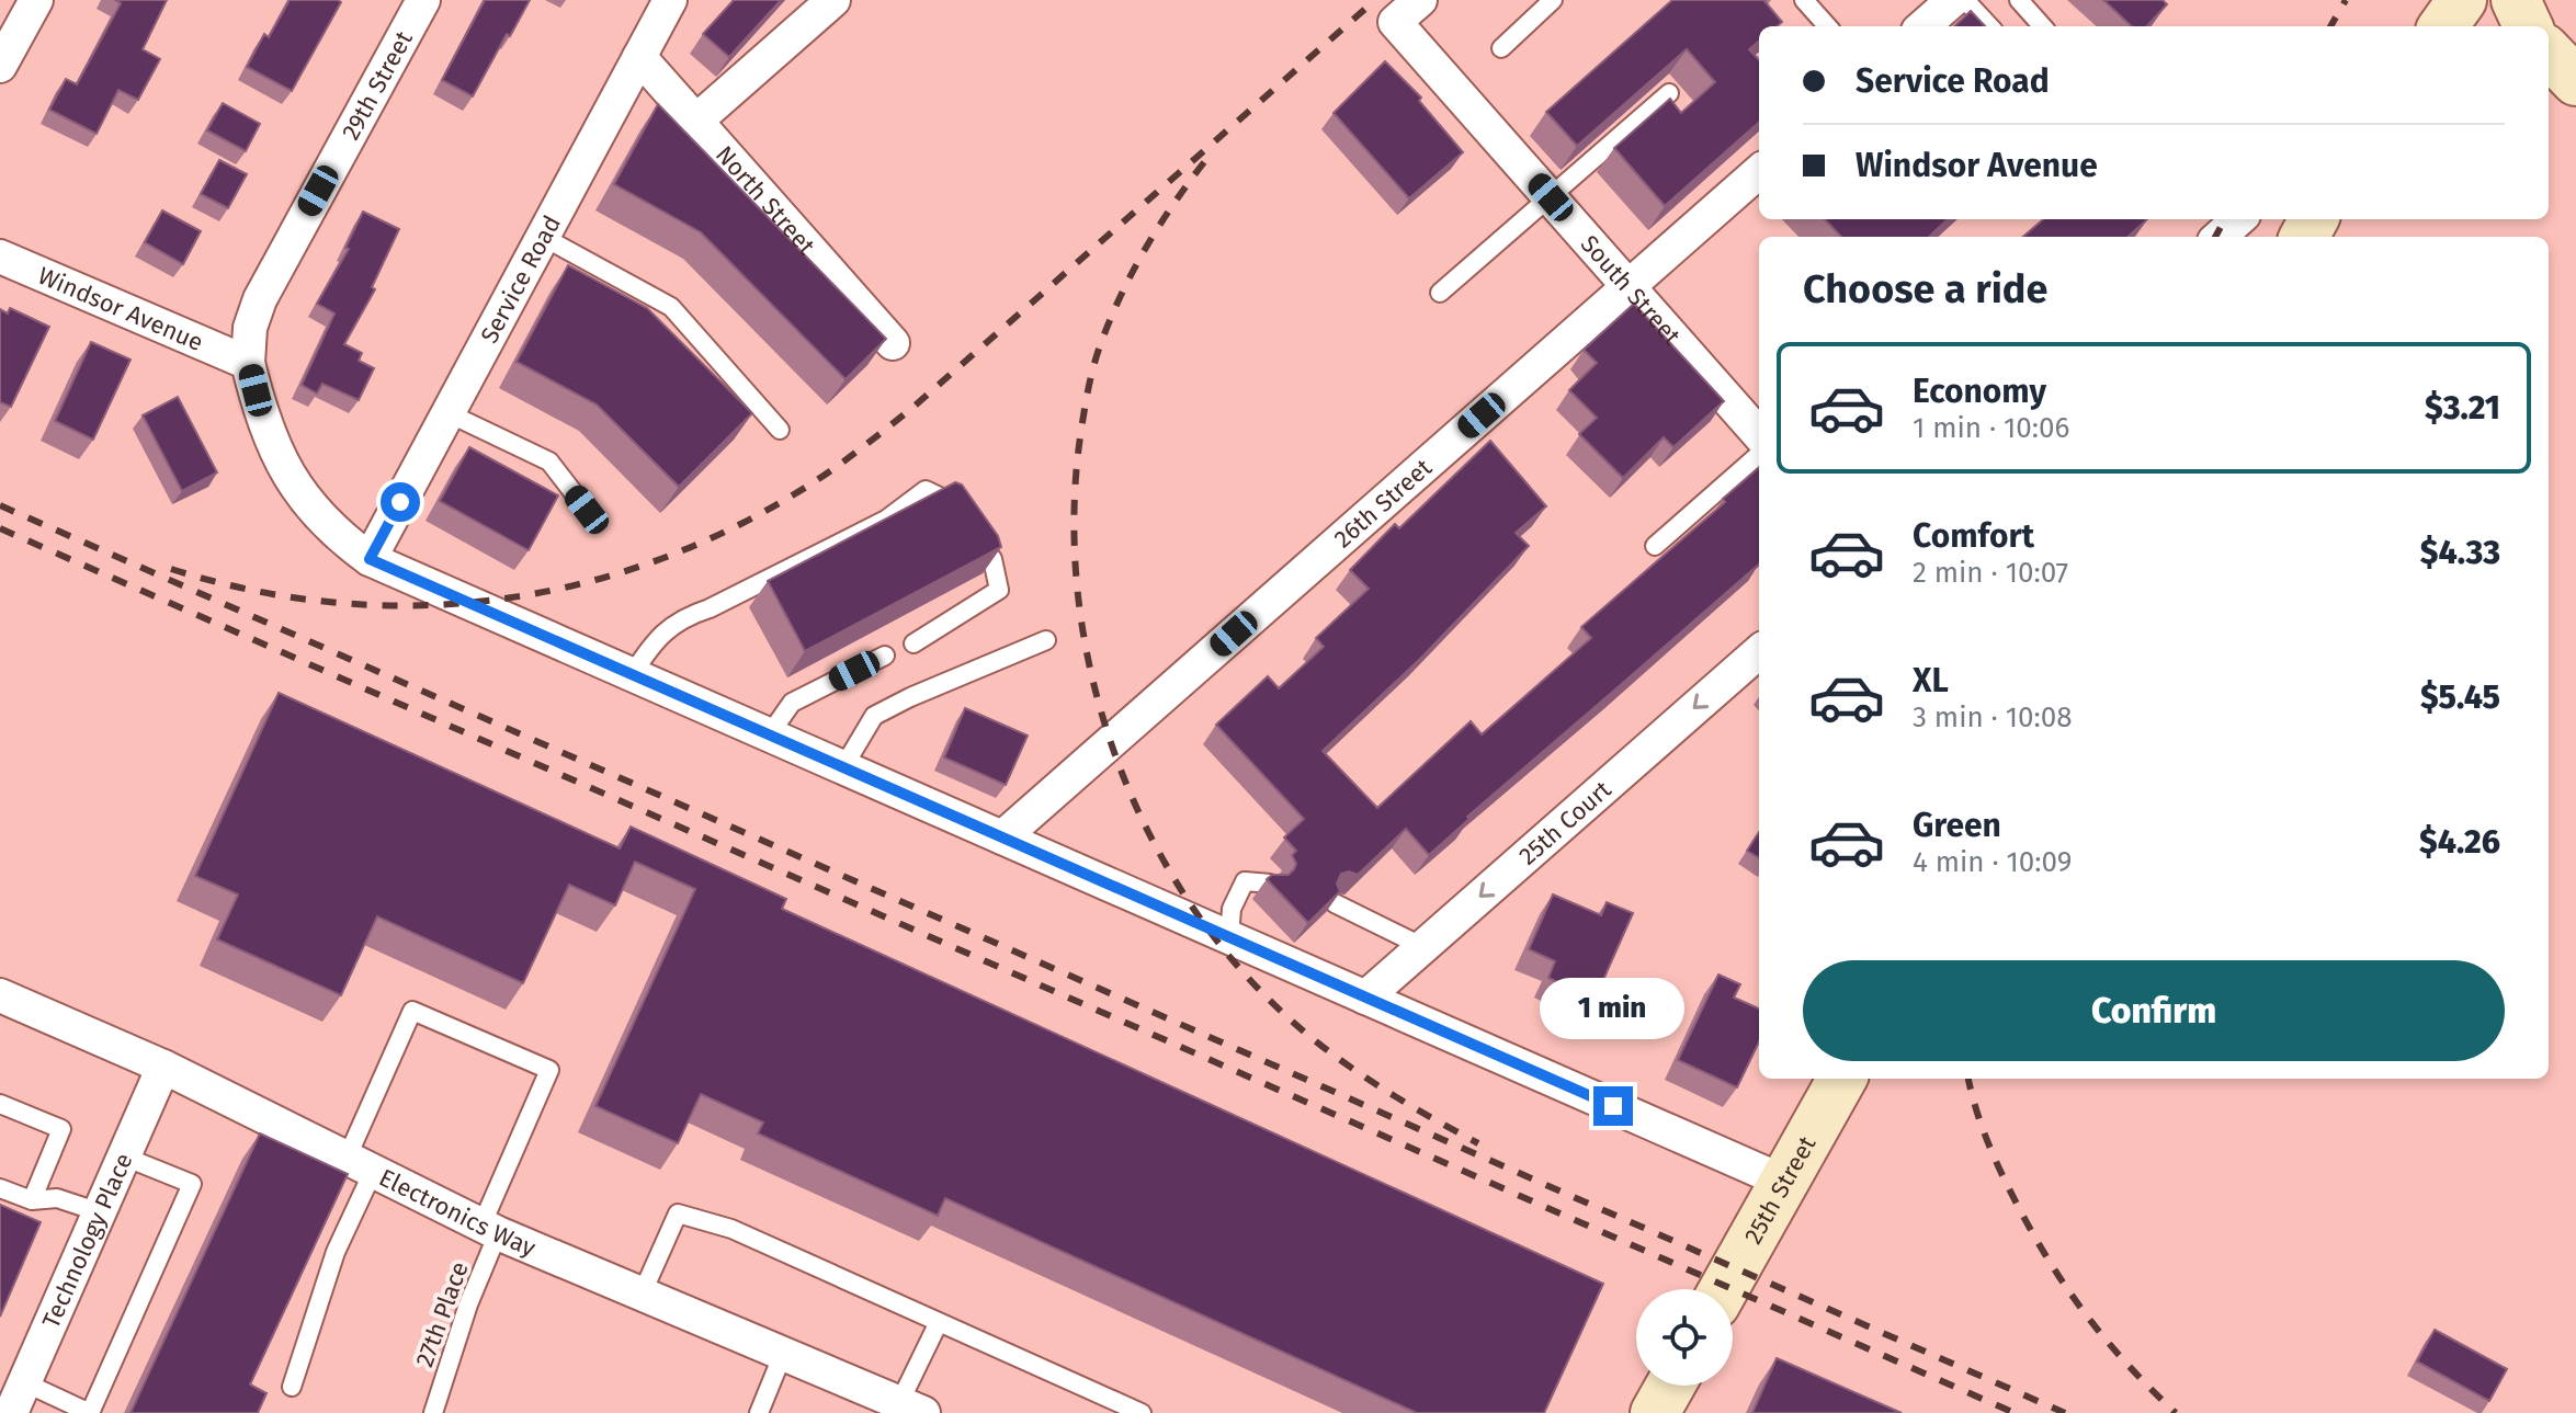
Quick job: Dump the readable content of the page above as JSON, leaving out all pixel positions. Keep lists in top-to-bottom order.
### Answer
{
  "streets": {
    "main road": ["25th Street"],
    "street": [
      "29th Street",
      "North Street",
      "Service Road",
      "South Street",
      "Windsor Avenue",
      "26th Street",
      "25th Court",
      "Electronics Way",
      "Technology Place"
    ],
    "lane": ["27th Place"]
  },
  "crossings": [
    ["29th Street", "Windsor Avenue"],
    ["North Street", "Service Road"],
    ["South Street", "26th Street"],
    ["Electronics Way", "Technology Place"],
    ["Electronics Way", "27th Place"]
  ],
  "one_way": ["25th Court"],
  "page": {
    "banner": ["Service Road", "Windsor Avenue"],
    "heading": "Choose a ride",
    "list": [
      {
        "name": "Economy",
        "note": "1 min · 10:06",
        "value": "$3.21"
      },
      {
        "name": "Comfort",
        "note": "2 min · 10:07",
        "value": "$4.33"
      },
      {
        "name": "XL",
        "note": "3 min · 10:08",
        "value": "$5.45"
      },
      {
        "name": "Green",
        "note": "4 min · 10:09",
        "value": "$4.26"
      }
    ],
    "buttons": "Confirm",
    "bubble": "1 min"
  }
}
